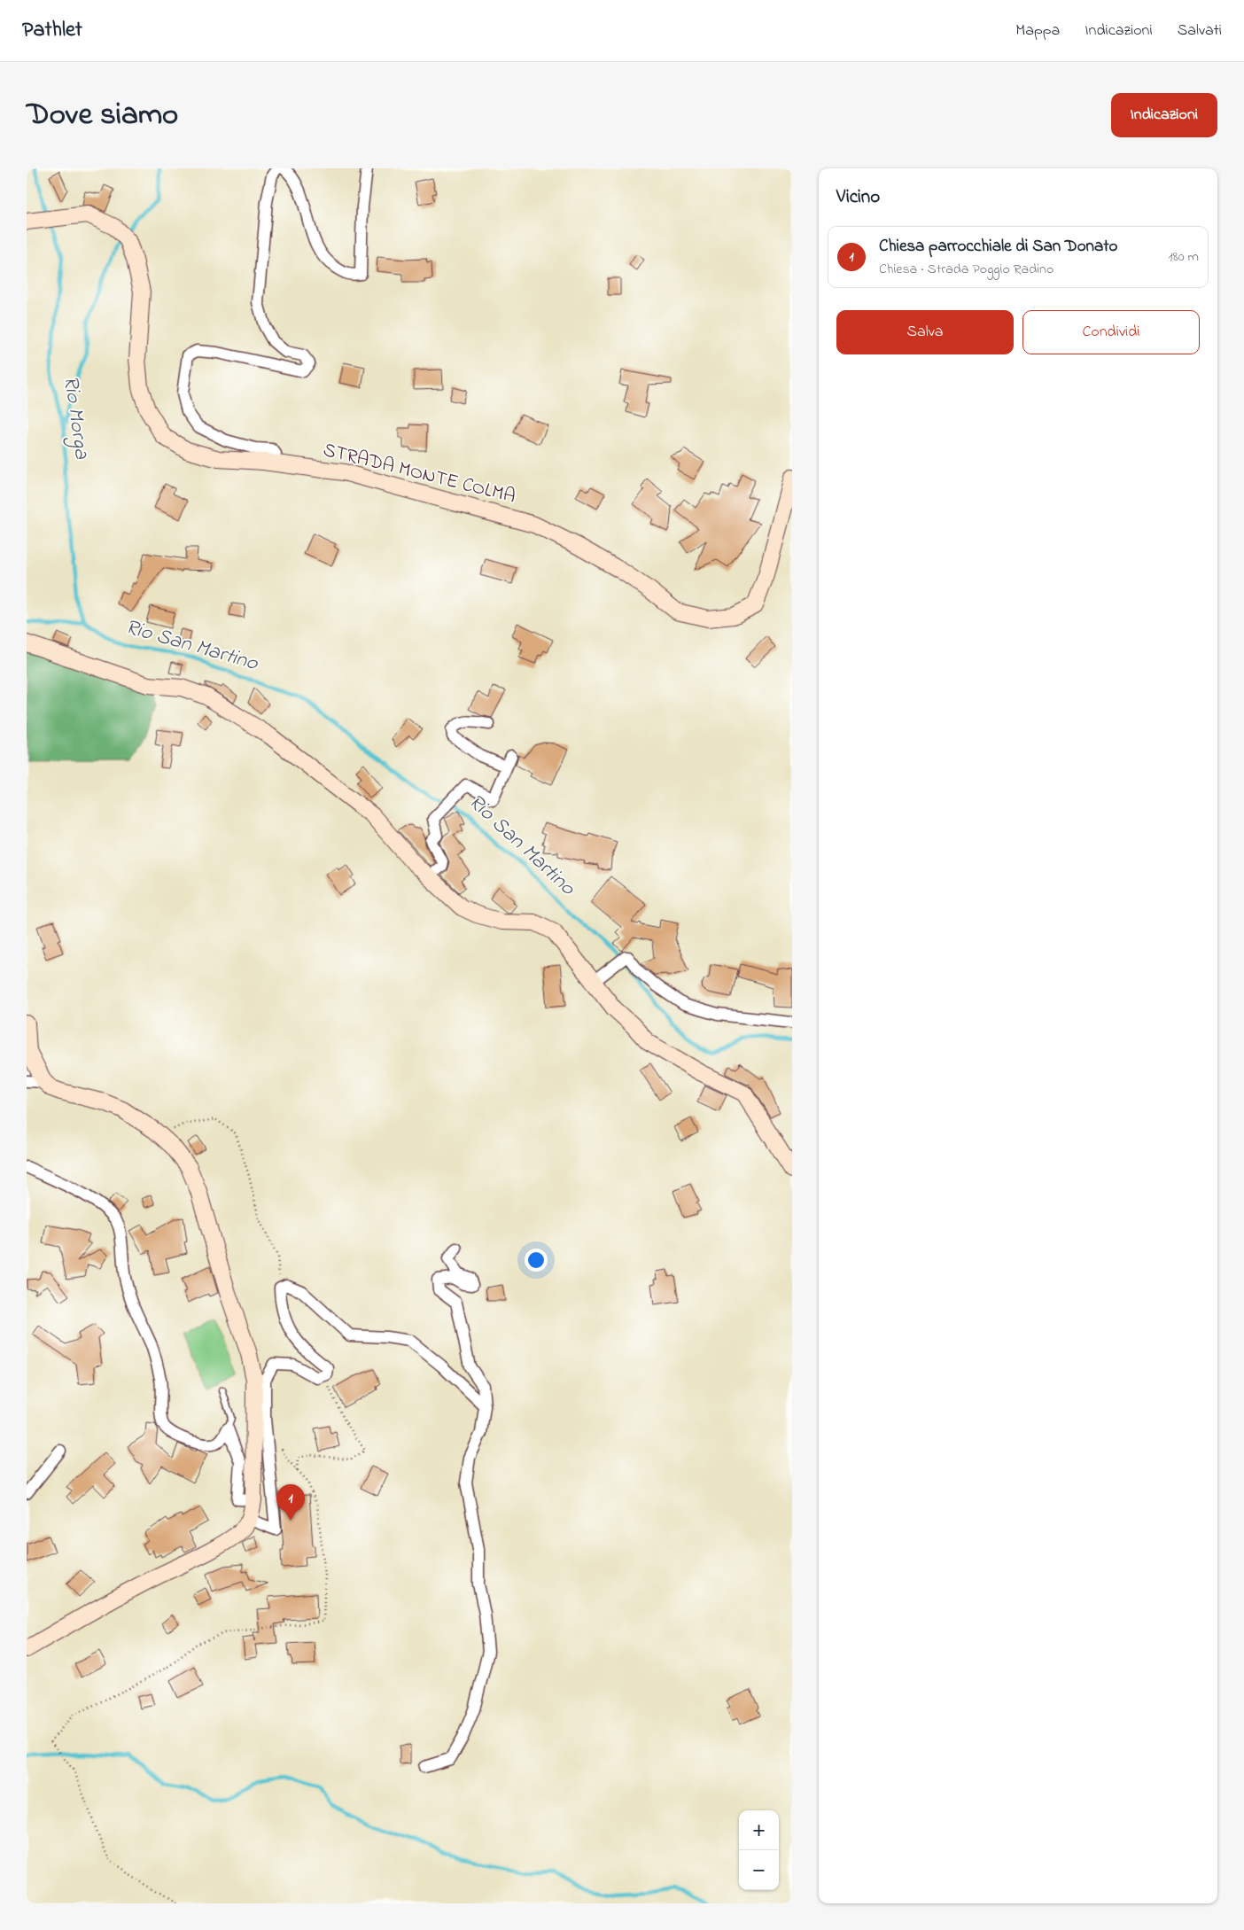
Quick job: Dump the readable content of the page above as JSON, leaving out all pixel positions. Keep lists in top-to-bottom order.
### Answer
{
  "streets": {
    "street": ["STRADA MONTE COLMA"]
  },
  "water": ["Rio Morga", "Rio San Martino"],
  "page": {
    "header": "Pathlet",
    "nav": ["Mappa", "Indicazioni", "Salvati"],
    "title": "Dove siamo",
    "buttons": [
      "Indicazioni",
      ["Salva", "Condividi"]
    ],
    "heading": "Vicino",
    "list": [
      {
        "mark": "1",
        "name": "Chiesa parrocchiale di San Donato",
        "note": "Chiesa · Strada Poggio Radino",
        "value": "180 m"
      }
    ],
    "pins": "1",
    "map_buttons": ["+", "−"]
  }
}
